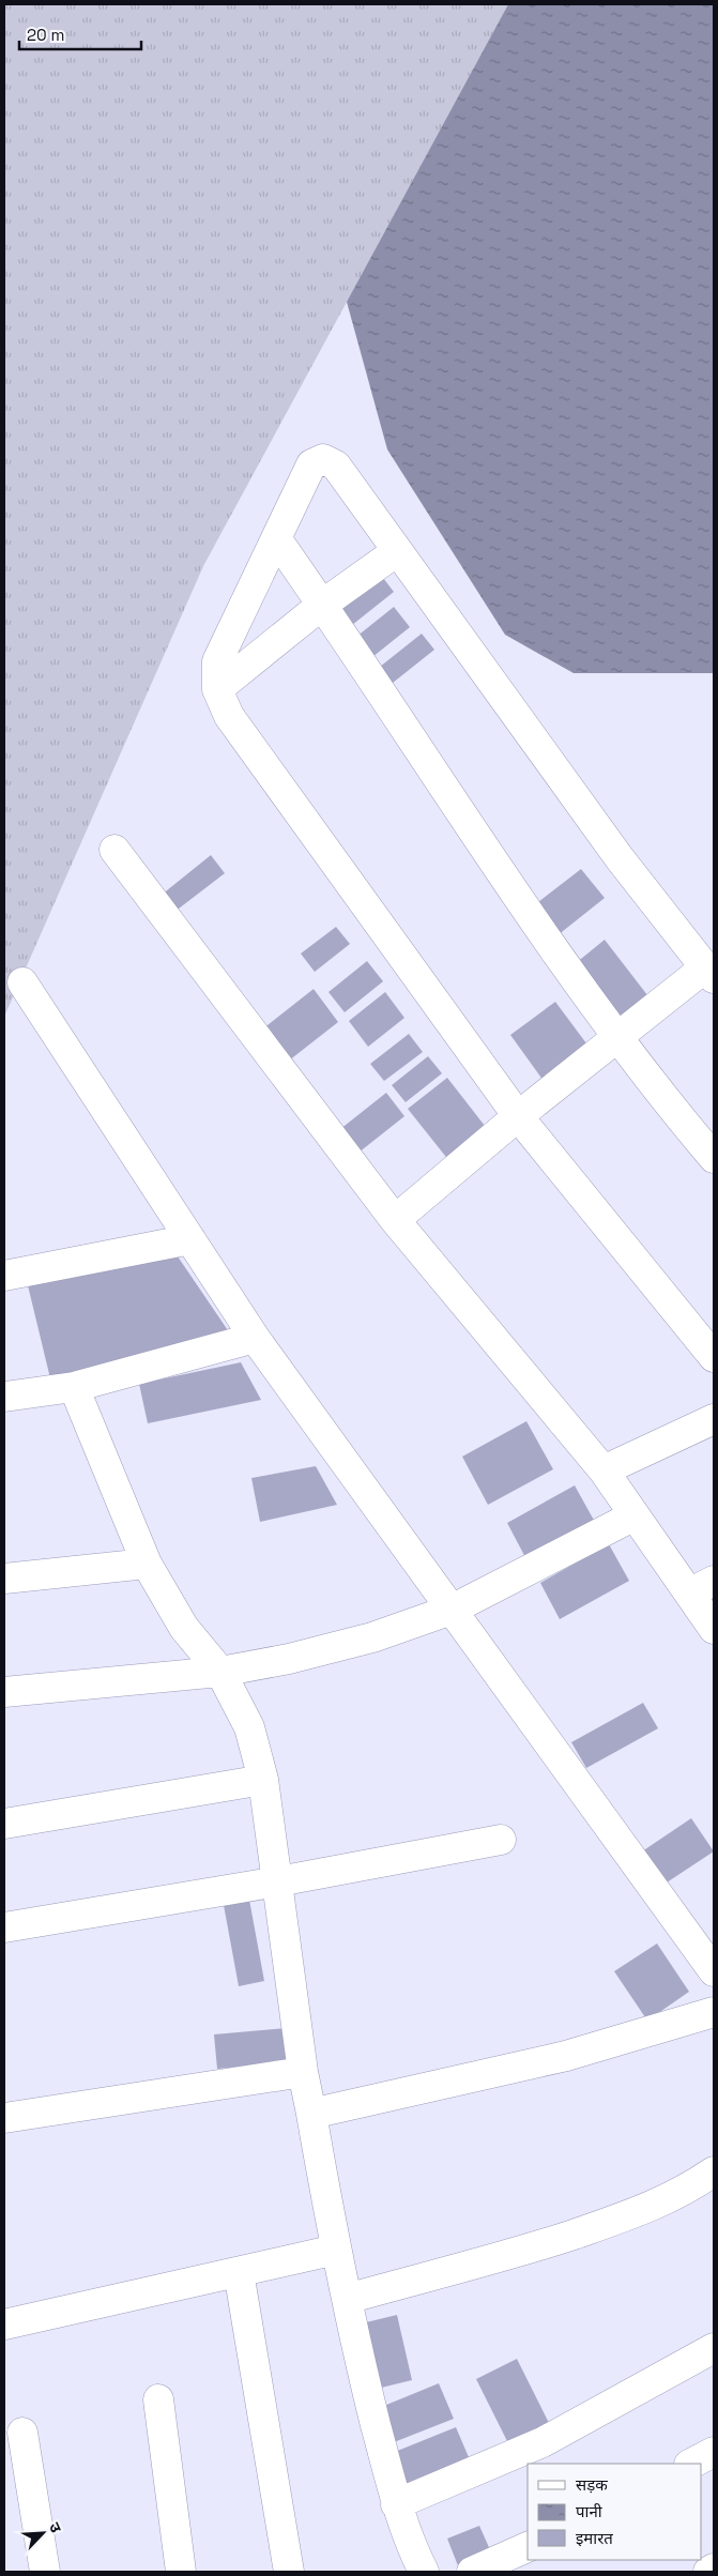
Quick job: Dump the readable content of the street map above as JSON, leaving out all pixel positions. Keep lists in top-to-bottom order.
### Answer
{
  "legend": ["सड़क", "पानी", "इमारत"],
  "scale_bar": "20 m",
  "north": "top right"
}
